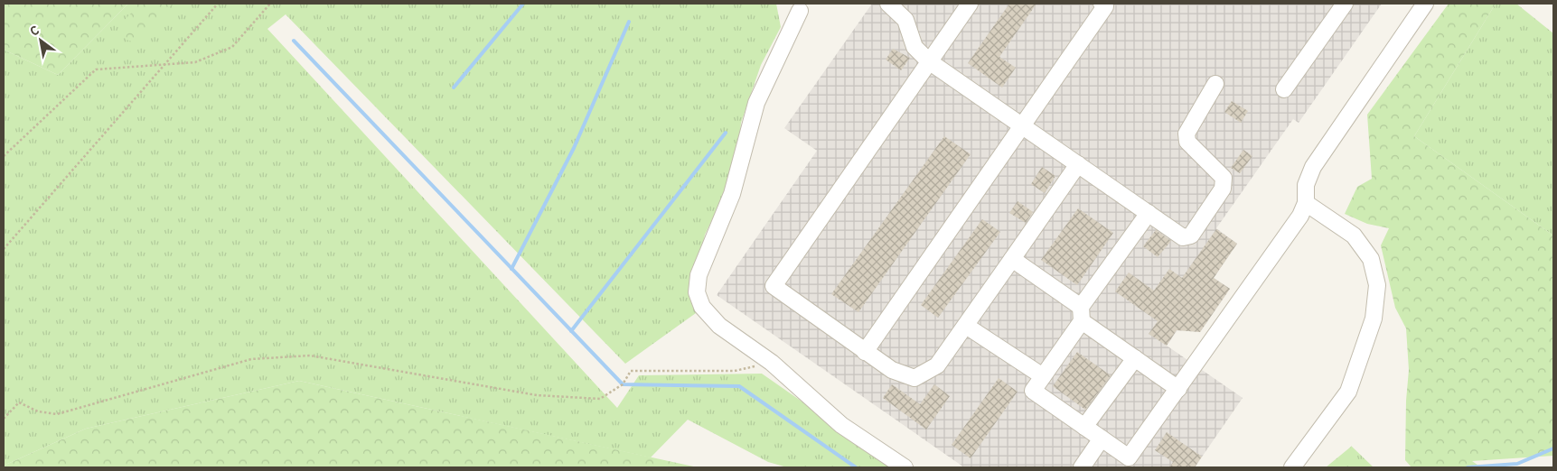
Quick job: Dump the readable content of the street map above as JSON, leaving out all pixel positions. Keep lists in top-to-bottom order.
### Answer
{
  "north": "top left"
}
